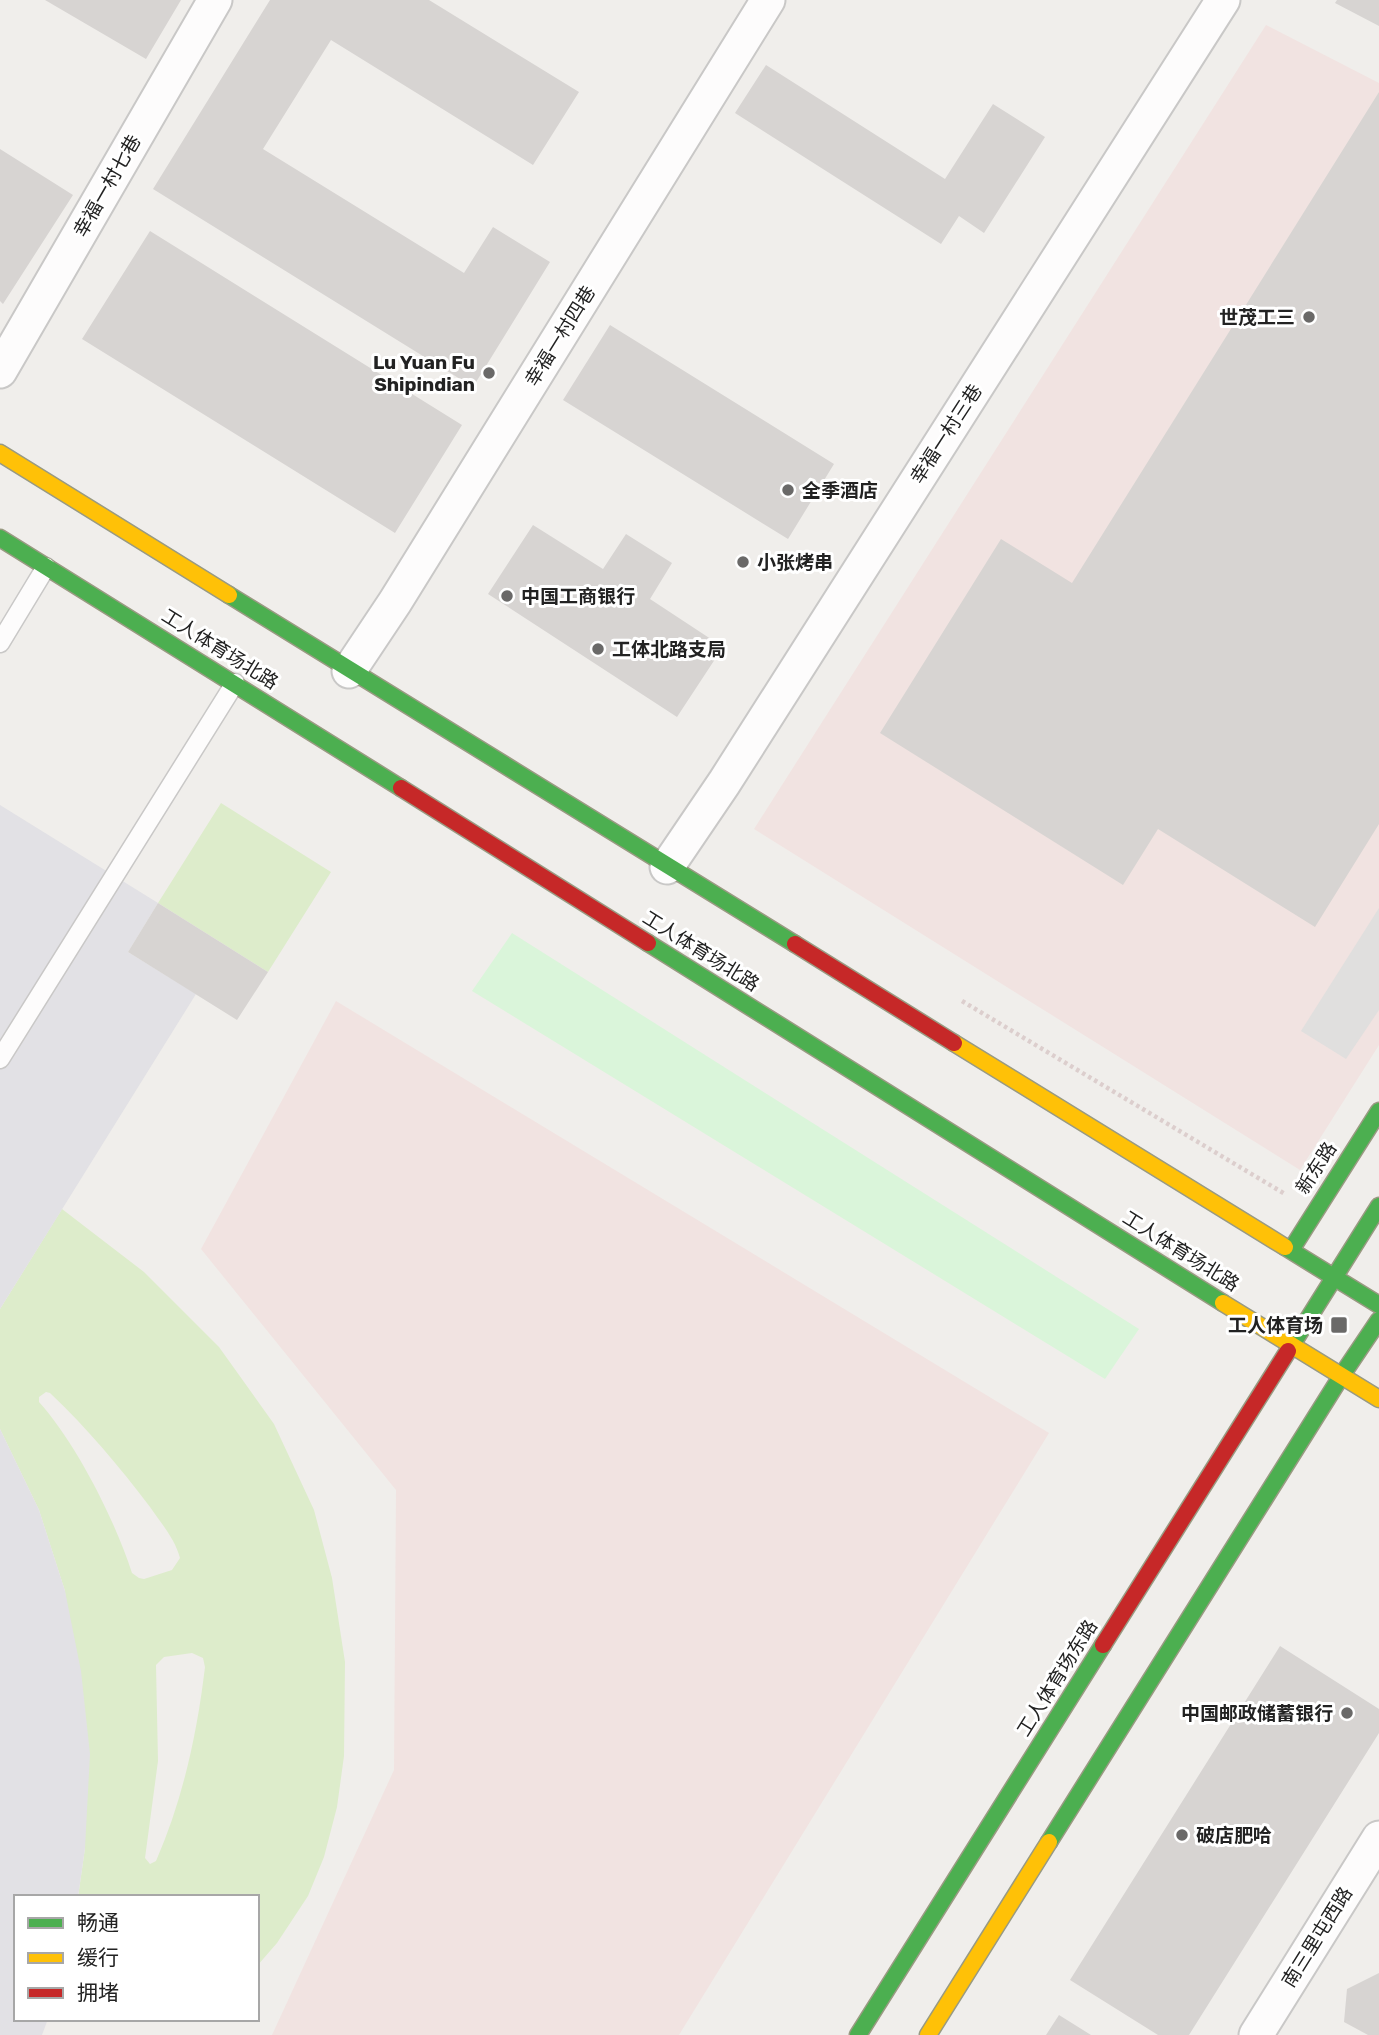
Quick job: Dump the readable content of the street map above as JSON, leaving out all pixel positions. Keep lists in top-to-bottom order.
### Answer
{
  "streets": {
    "main road": ["工人体育场北路", "新东路", "工人体育场东路"],
    "street": [
      "幸福一村七巷",
      "幸福一村四巷",
      "幸福一村三巷",
      "南三里屯西路"
    ]
  },
  "crossings": [
    ["工人体育场北路", "工人体育场东路"]
  ],
  "places": {
    "other": [
      "世茂工三",
      "Lu Yuan Fu Shipindian",
      "全季酒店",
      "小张烤串",
      "中国工商银行",
      "工体北路支局",
      "中国邮政储蓄银行",
      "破店肥哈"
    ],
    "transit": ["工人体育场"]
  },
  "legend": ["畅通", "缓行", "拥堵"]
}
